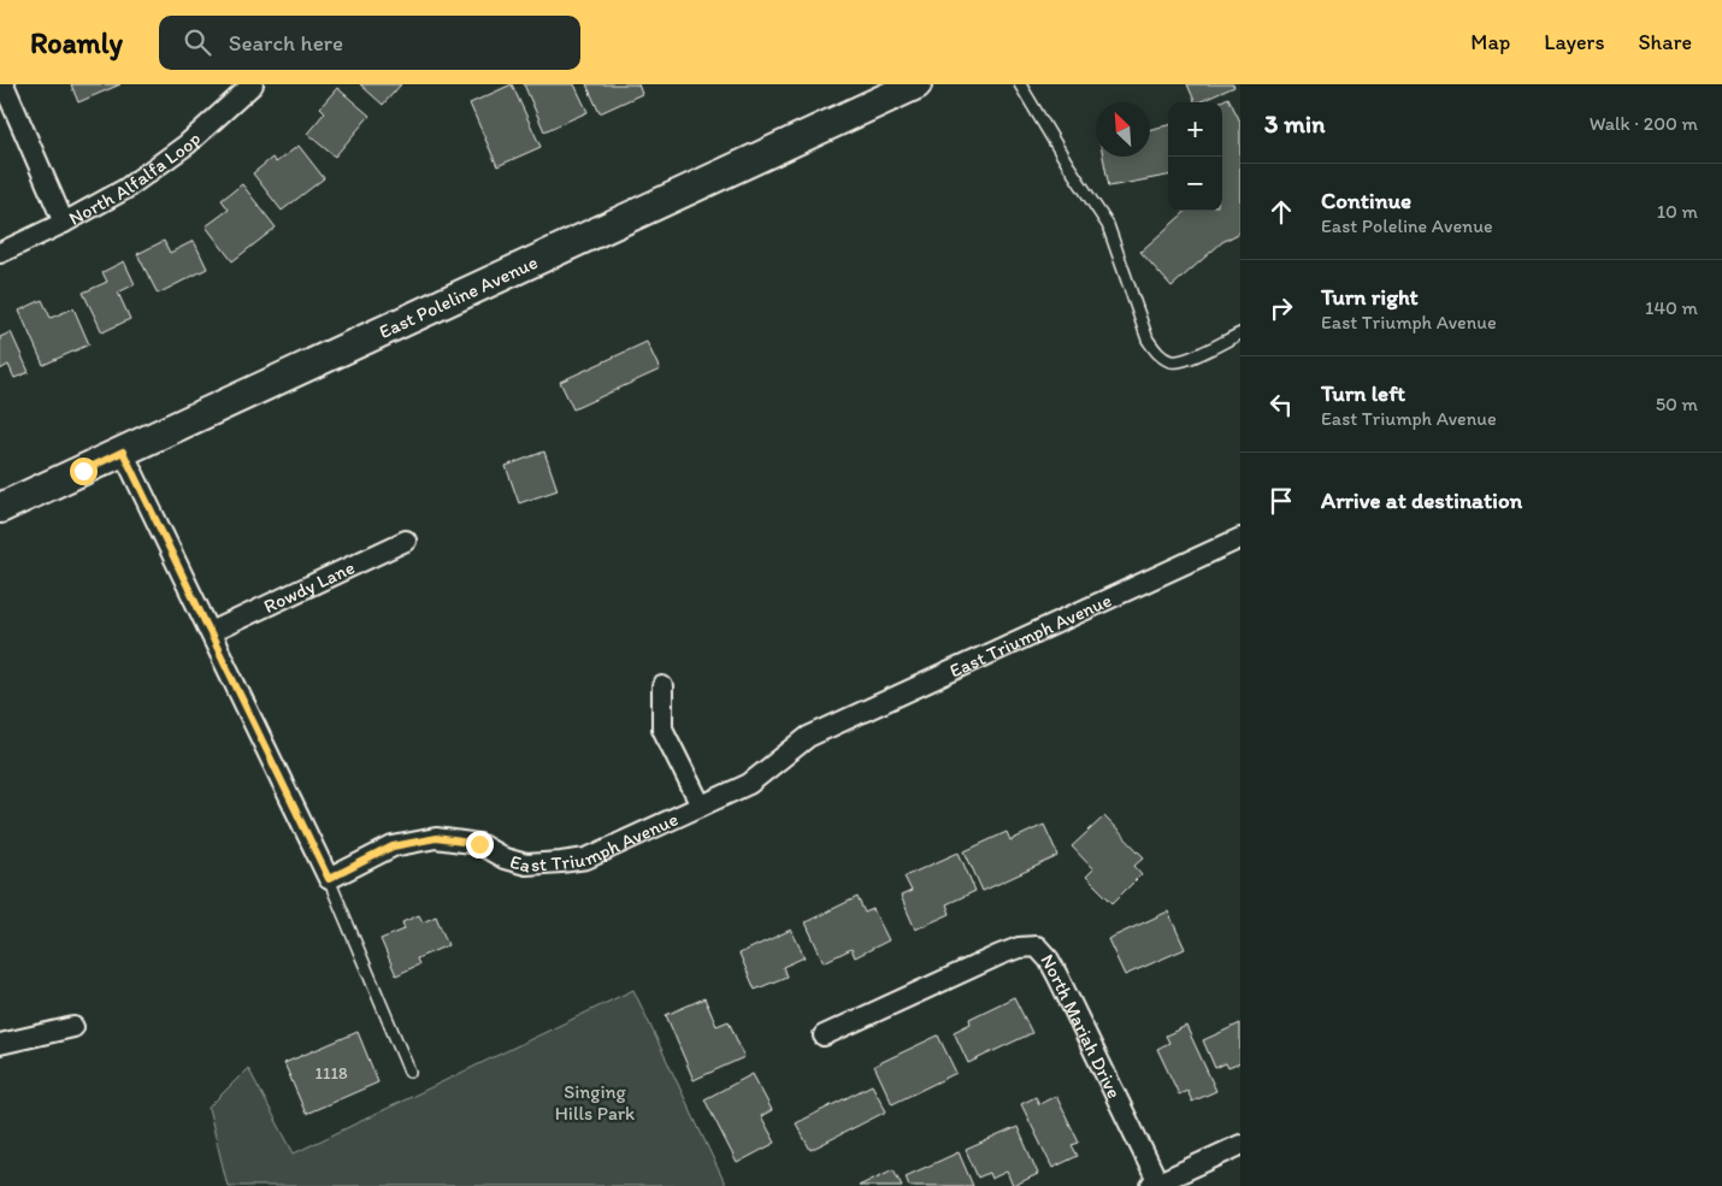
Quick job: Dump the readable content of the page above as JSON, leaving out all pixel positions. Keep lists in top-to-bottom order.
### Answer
{
  "streets": {
    "main road": ["East Poleline Avenue"],
    "street": [
      "North Alfalfa Loop",
      "Rowdy Lane",
      "East Triumph Avenue",
      "North Mariah Drive"
    ]
  },
  "parks": ["Singing Hills Park"],
  "house_numbers": ["1118"],
  "north": "top left",
  "page": {
    "header": "Roamly",
    "search": "Search here",
    "nav": ["Map", "Layers", "Share"],
    "heading": ["3 min", "Walk · 200 m"],
    "map_buttons": ["+", "−"],
    "list": [
      ["Continue", "East Poleline Avenue", "10 m"],
      ["Turn right", "East Triumph Avenue", "140 m"],
      ["Turn left", "East Triumph Avenue", "50 m"],
      "Arrive at destination"
    ]
  }
}
